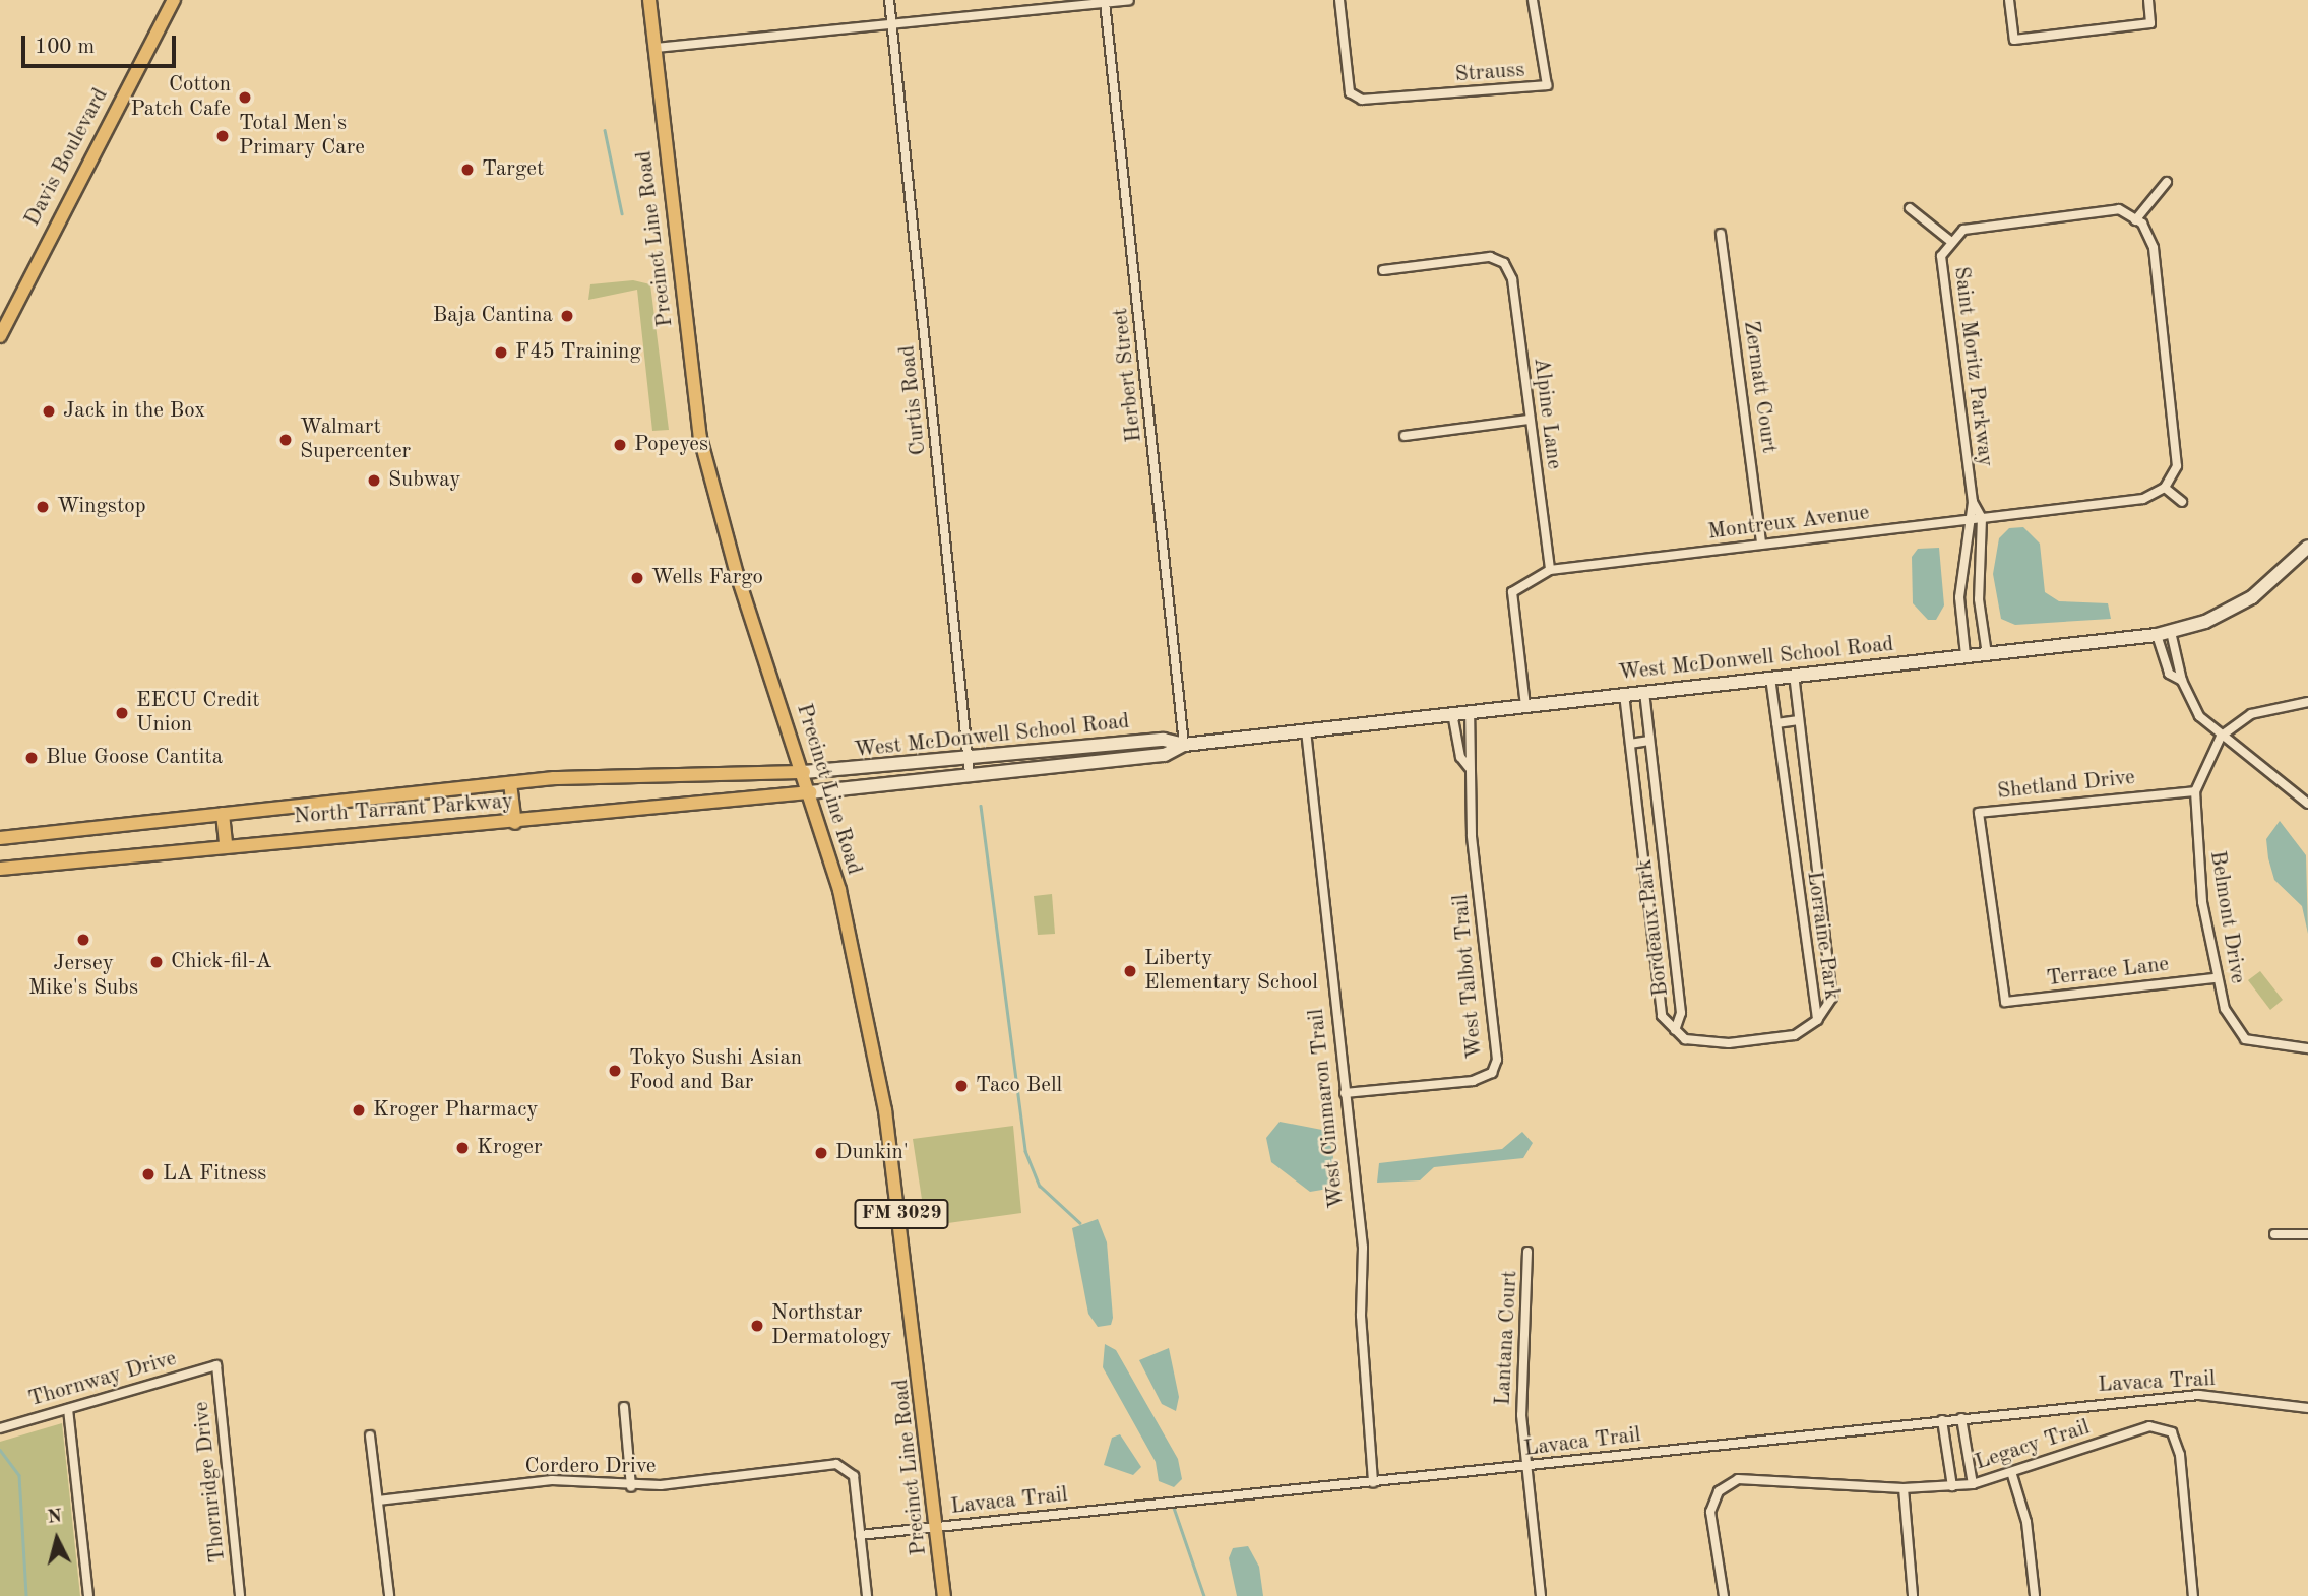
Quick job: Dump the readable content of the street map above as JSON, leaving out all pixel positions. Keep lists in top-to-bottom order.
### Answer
{
  "streets": {
    "main road": [
      "Davis Boulevard",
      "Precinct Line Road",
      "West McDonwell School Road",
      "North Tarrant Parkway",
      "FM 3029"
    ],
    "street": [
      "Strauss",
      "Saint Moritz Parkway",
      "Herbert Street",
      "Zermatt Court",
      "Curtis Road",
      "Alpine Lane",
      "Montreux Avenue",
      "Shetland Drive",
      "Belmont Drive",
      "Bordeaux Park",
      "Lorraine Park",
      "Terrace Lane",
      "West Talbot Trail",
      "West Cimmaron Trail",
      "Lantana Court",
      "Thornway Drive",
      "Lavaca Trail",
      "Legacy Trail",
      "Cordero Drive",
      "Thornridge Drive"
    ]
  },
  "crossings": [
    ["Precinct Line Road", "West McDonwell School Road"],
    ["Precinct Line Road", "North Tarrant Parkway"],
    ["Precinct Line Road", "Lavaca Trail"],
    ["Saint Moritz Parkway", "Montreux Avenue"],
    ["Saint Moritz Parkway", "West McDonwell School Road"],
    ["Herbert Street", "West McDonwell School Road"],
    ["Zermatt Court", "Montreux Avenue"],
    ["Curtis Road", "West McDonwell School Road"],
    ["Alpine Lane", "Montreux Avenue"],
    ["Montreux Avenue", "West McDonwell School Road"],
    ["West McDonwell School Road", "North Tarrant Parkway"],
    ["West McDonwell School Road", "Bordeaux Park"],
    ["West McDonwell School Road", "Lorraine Park"],
    ["West McDonwell School Road", "West Talbot Trail"],
    ["West McDonwell School Road", "West Cimmaron Trail"],
    ["Shetland Drive", "Belmont Drive"],
    ["Shetland Drive", "Terrace Lane"],
    ["Belmont Drive", "Terrace Lane"],
    ["West Talbot Trail", "West Cimmaron Trail"],
    ["West Cimmaron Trail", "Lavaca Trail"],
    ["Lantana Court", "Lavaca Trail"],
    ["Thornway Drive", "Thornridge Drive"],
    ["Lavaca Trail", "Cordero Drive"]
  ],
  "places": [
    "Cotton Patch Cafe",
    "Total Men's Primary Care",
    "Target",
    "Baja Cantina",
    "F45 Training",
    "Jack in the Box",
    "Walmart Supercenter",
    "Popeyes",
    "Subway",
    "Wingstop",
    "Wells Fargo",
    "EECU Credit Union",
    "Blue Goose Cantita",
    "Jersey Mike's Subs",
    "Chick-fil-A",
    "Liberty Elementary School",
    "Tokyo Sushi Asian Food and Bar",
    "Taco Bell",
    "Kroger Pharmacy",
    "Kroger",
    "Dunkin'",
    "LA Fitness",
    "Northstar Dermatology"
  ],
  "scale_bar": "100 m",
  "north": "top"
}
